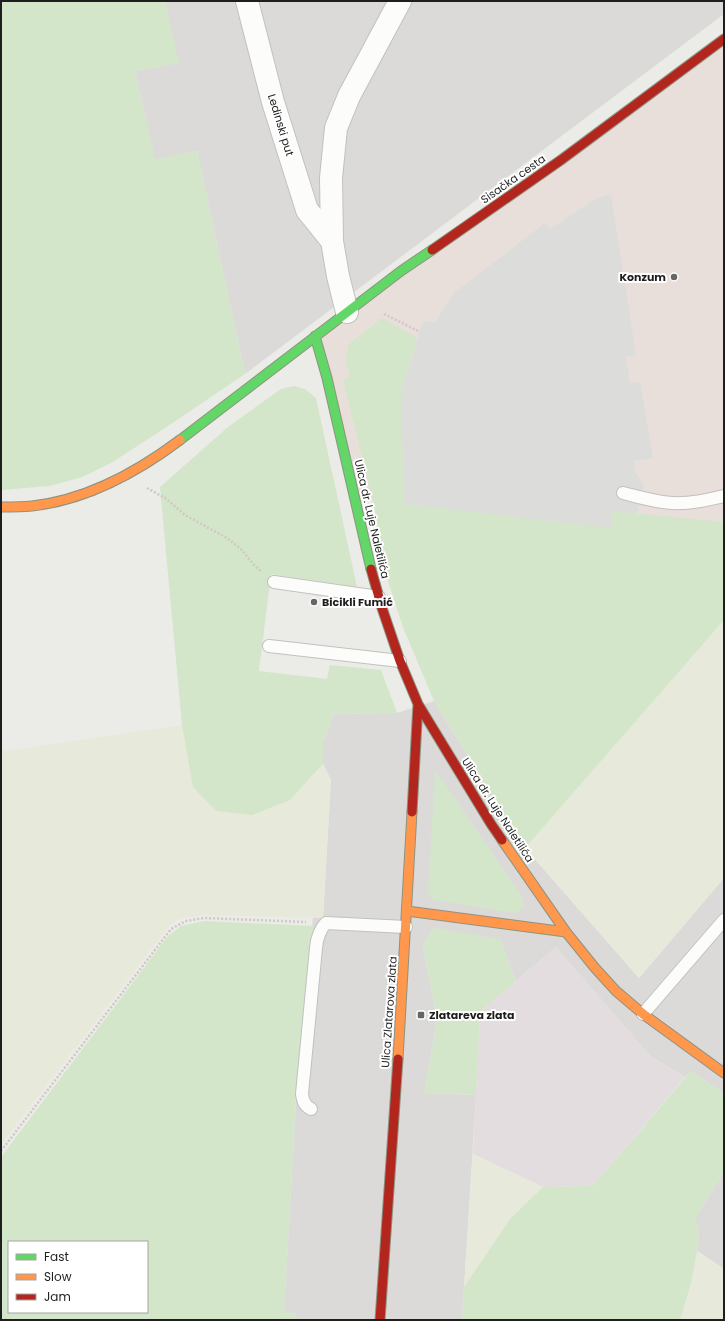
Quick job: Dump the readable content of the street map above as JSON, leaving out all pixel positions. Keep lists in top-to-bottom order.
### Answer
{
  "streets": {
    "street": [
      "Ledinski put",
      "Sisačka cesta",
      "Ulica dr. Luje Naletilića",
      "Ulica Zlatarova zlata"
    ]
  },
  "crossings": [
    ["Ledinski put", "Sisačka cesta"],
    ["Sisačka cesta", "Ulica dr. Luje Naletilića"],
    ["Ulica dr. Luje Naletilića", "Ulica Zlatarova zlata"]
  ],
  "places": {
    "other": ["Konzum", "Bicikli Fumić"],
    "transit": ["Zlatareva zlata"]
  },
  "legend": ["Fast", "Slow", "Jam"]
}
